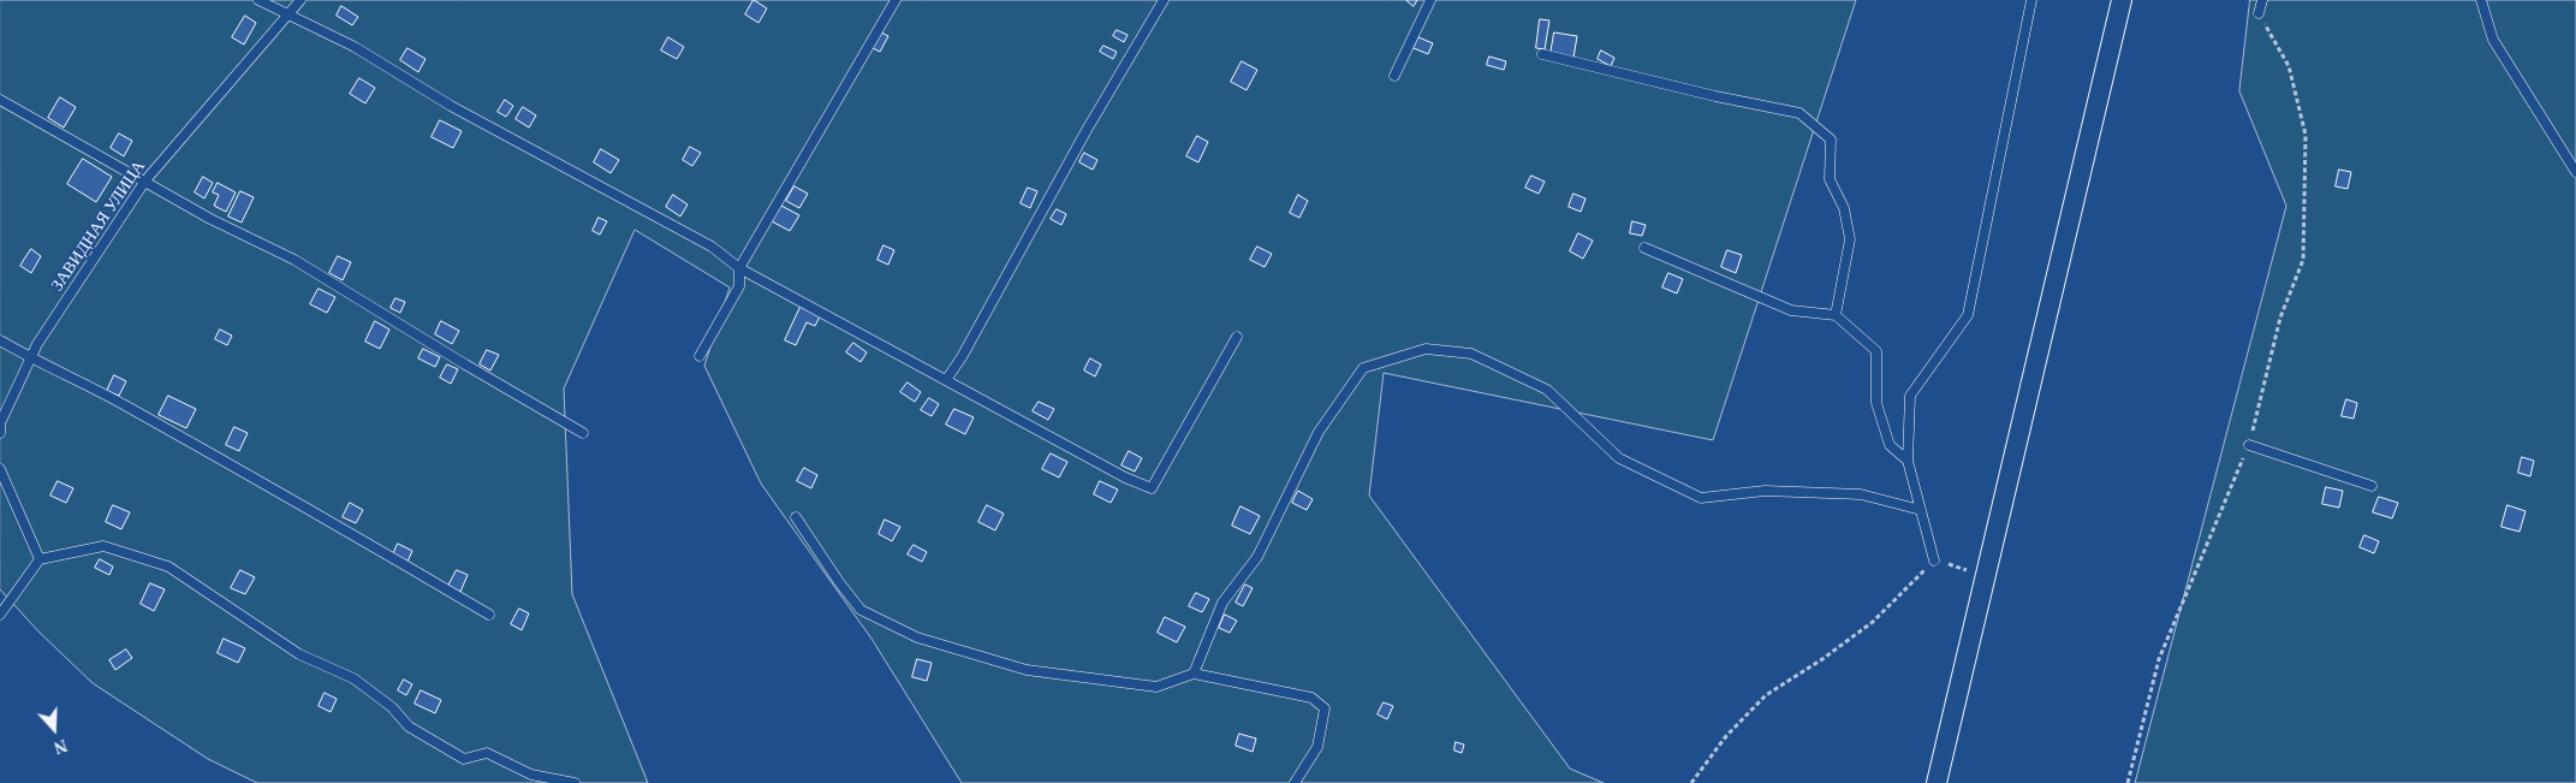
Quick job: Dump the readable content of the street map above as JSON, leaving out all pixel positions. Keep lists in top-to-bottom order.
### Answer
{
  "streets": {
    "lane": ["ЗАВИДНАЯ УЛИЦА"]
  },
  "north": "bottom"
}
